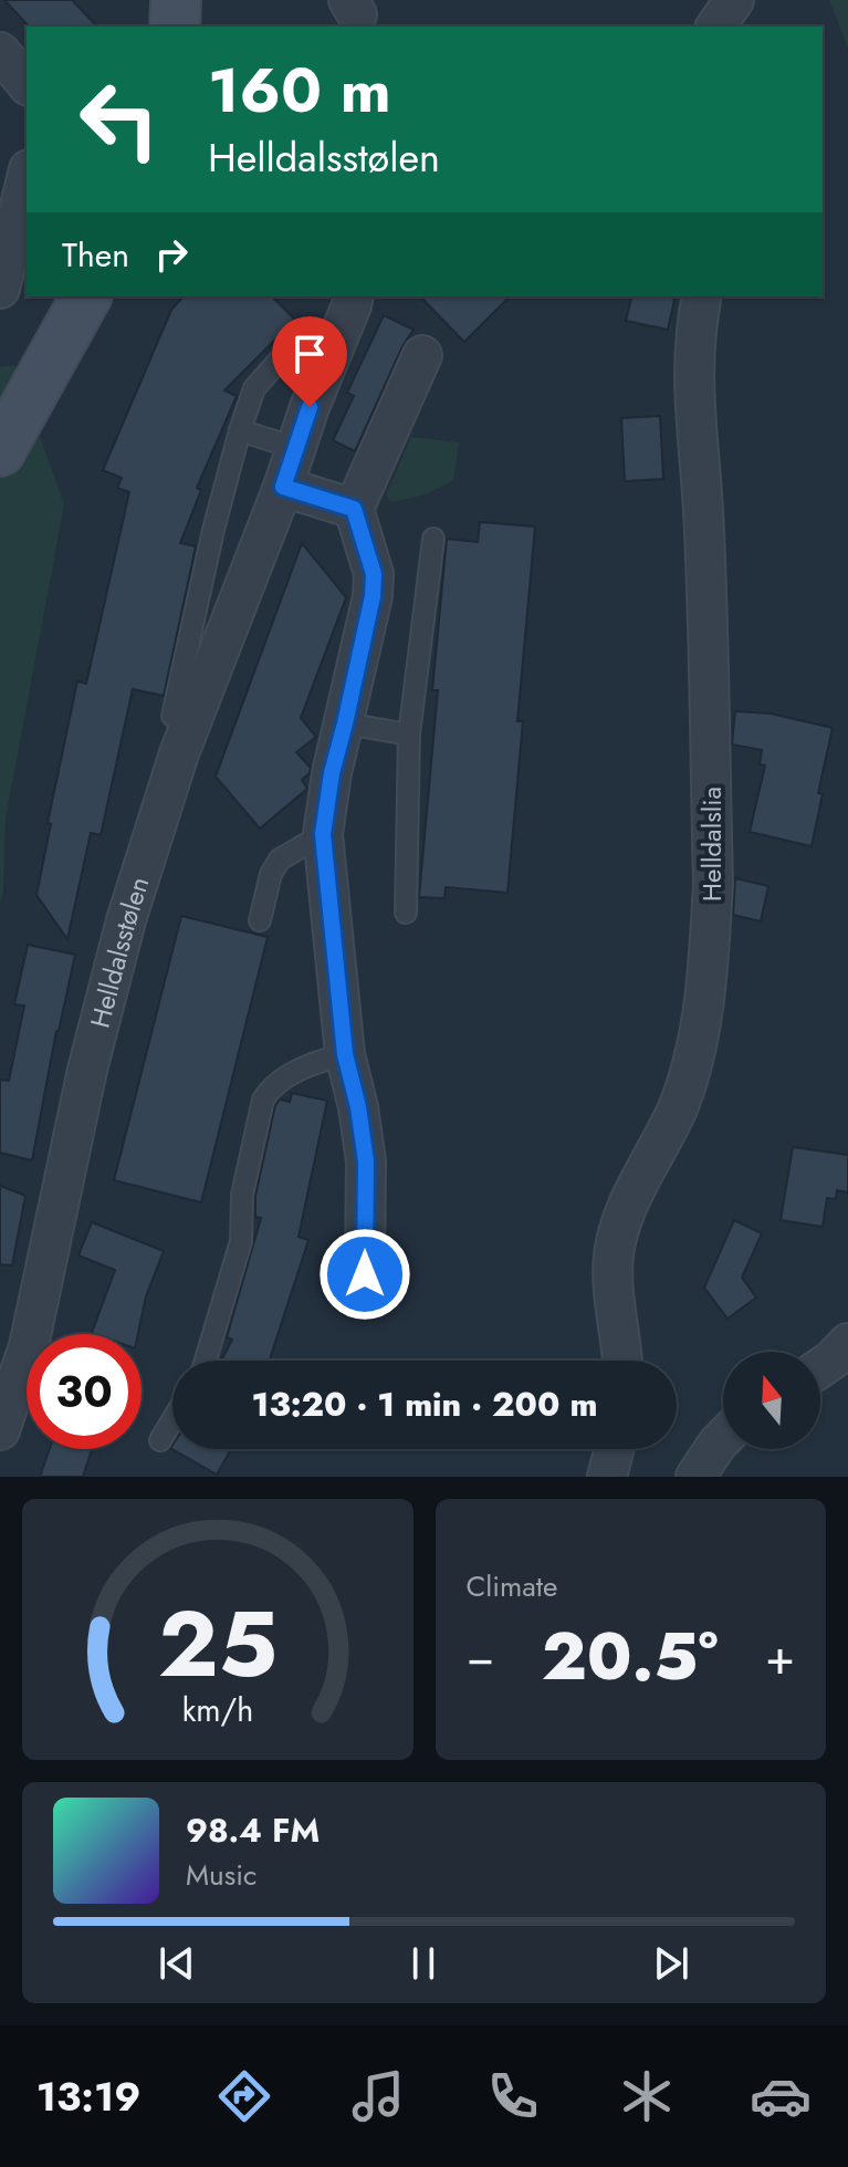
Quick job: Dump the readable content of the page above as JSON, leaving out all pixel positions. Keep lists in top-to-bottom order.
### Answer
{
  "streets": {
    "street": ["Helldalslia", "Helldalsstølen"]
  },
  "north": "top",
  "page": {
    "turn": ["160 m", "Helldalsstølen"],
    "then": "Then",
    "limit": "30",
    "trip": "13:20 · 1 min · 200 m",
    "tile": "Climate",
    "heat": ["−", "20.5°", "+"],
    "song": ["98.4 FM", "Music"],
    "tabs": "13:19",
    "gauge": ["25", "km/h"]
  }
}
